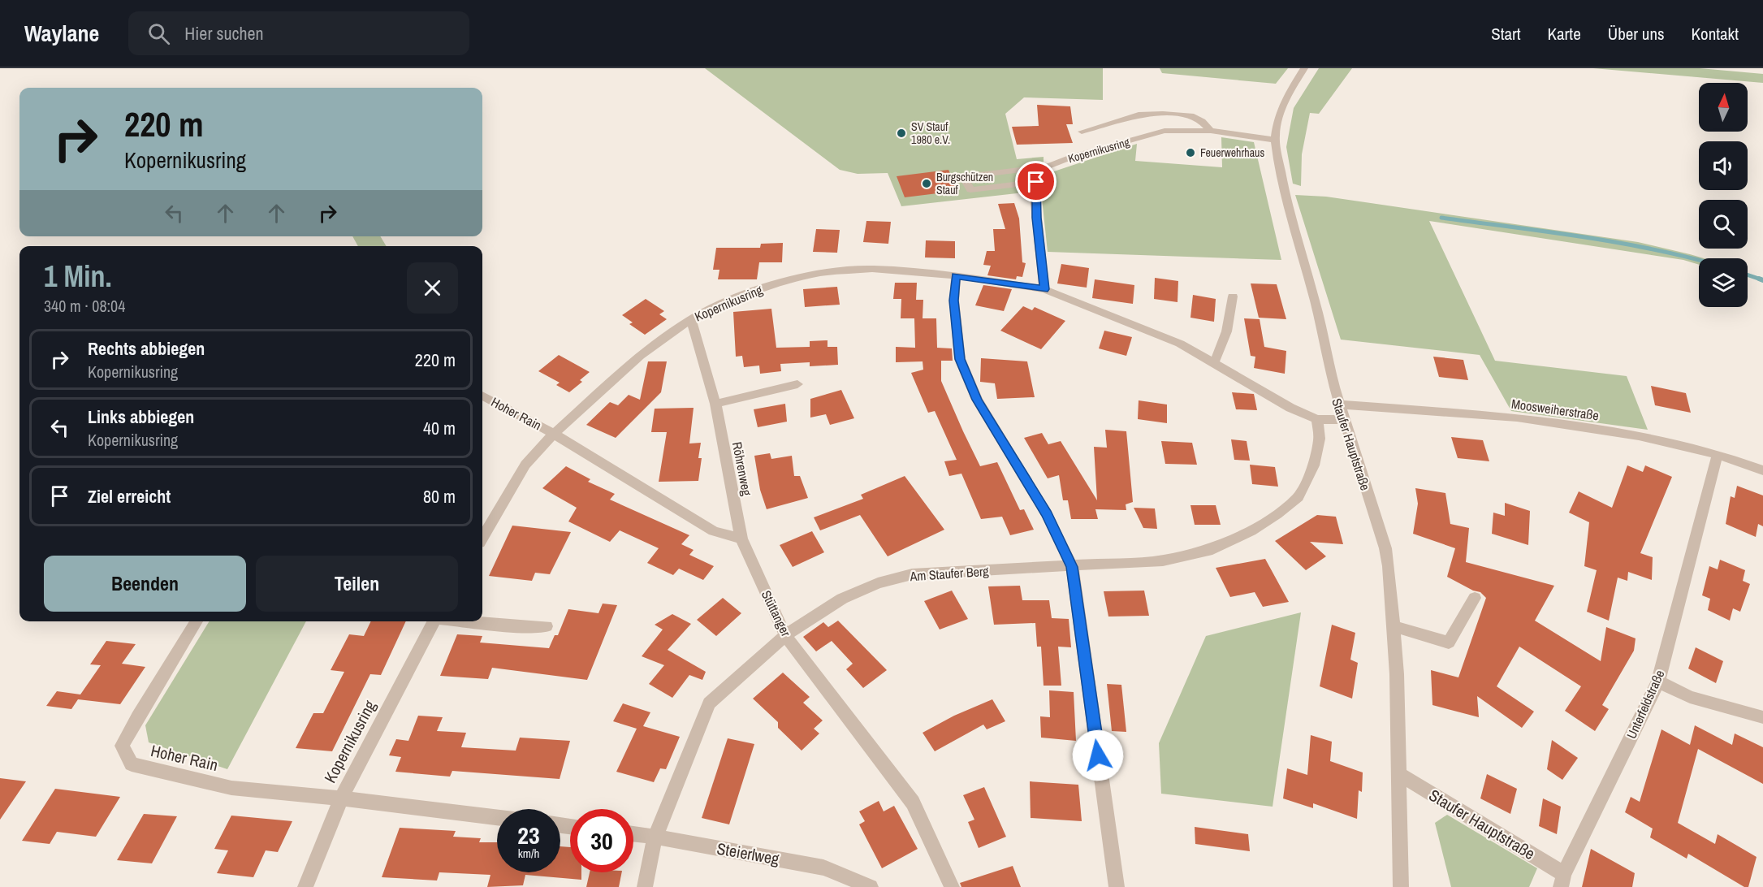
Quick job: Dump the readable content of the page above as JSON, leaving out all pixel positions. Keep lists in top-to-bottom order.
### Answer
{
  "streets": {
    "street": [
      "Kopernikusring",
      "Moosweiherstraße",
      "Hoher Rain",
      "Staufer Hauptstraße",
      "Röhrenweg",
      "Am Staufer Berg",
      "Stüttanger",
      "Unterfeldstraße",
      "Steierlweg"
    ]
  },
  "crossings": [
    ["Kopernikusring", "Hoher Rain"],
    ["Kopernikusring", "Staufer Hauptstraße"],
    ["Kopernikusring", "Röhrenweg"],
    ["Kopernikusring", "Am Staufer Berg"],
    ["Moosweiherstraße", "Staufer Hauptstraße"],
    ["Moosweiherstraße", "Unterfeldstraße"],
    ["Staufer Hauptstraße", "Unterfeldstraße"],
    ["Röhrenweg", "Stüttanger"],
    ["Am Staufer Berg", "Stüttanger"],
    ["Am Staufer Berg", "Steierlweg"]
  ],
  "places": ["SV Stauf 1980 e.V.", "Feuerwehrhaus", "Burgschützen Stauf"],
  "north": "top",
  "page": {
    "header": "Waylane",
    "search": "Hier suchen",
    "nav": [
      "Start",
      "Karte",
      "Über uns",
      "Kontakt"
    ],
    "turn": ["220 m", "Kopernikusring"],
    "heading": ["1 Min.", "340 m · 08:04"],
    "list": [
      {
        "name": "Rechts abbiegen",
        "note": "Kopernikusring",
        "value": "220 m"
      },
      {
        "name": "Links abbiegen",
        "note": "Kopernikusring",
        "value": "40 m"
      },
      {
        "name": "Ziel erreicht",
        "value": "80 m"
      }
    ],
    "buttons": ["Beenden", "Teilen"],
    "speed": "23 km/h",
    "limit": "30"
  }
}
